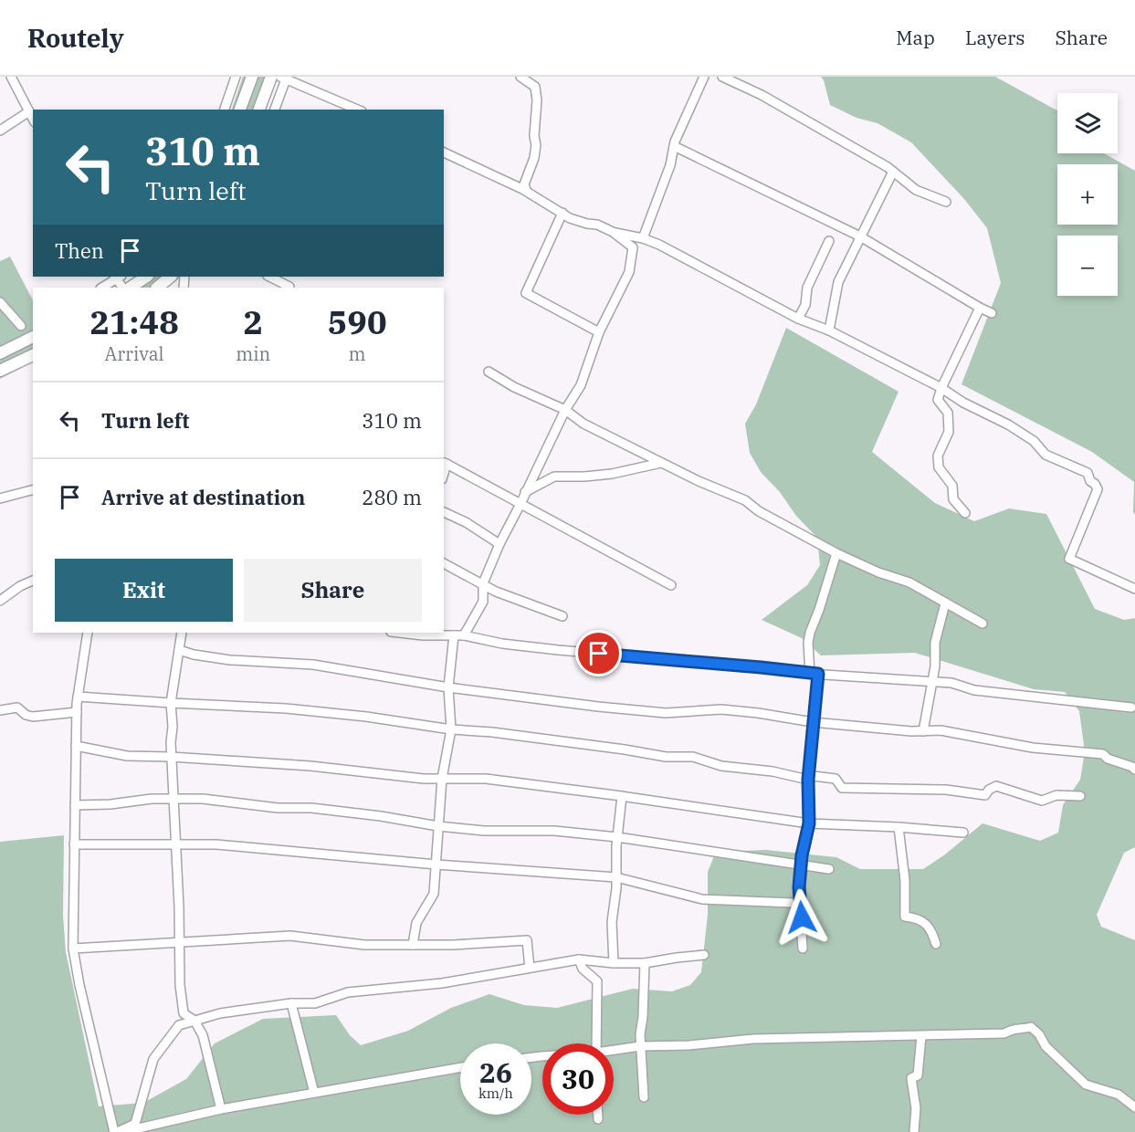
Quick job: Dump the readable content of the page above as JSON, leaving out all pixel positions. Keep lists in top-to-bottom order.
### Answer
{
  "page": {
    "header": "Routely",
    "nav": ["Map", "Layers", "Share"],
    "map_buttons": ["+", "−"],
    "turn": ["310 m", "Turn left"],
    "then": "Then",
    "eta": [
      "21:48",
      "Arrival",
      "2",
      "min",
      "590",
      "m"
    ],
    "list": [
      {
        "name": "Turn left",
        "value": "310 m"
      },
      {
        "name": "Arrive at destination",
        "value": "280 m"
      }
    ],
    "buttons": ["Exit", "Share"],
    "speed": "26 km/h",
    "limit": "30"
  }
}
